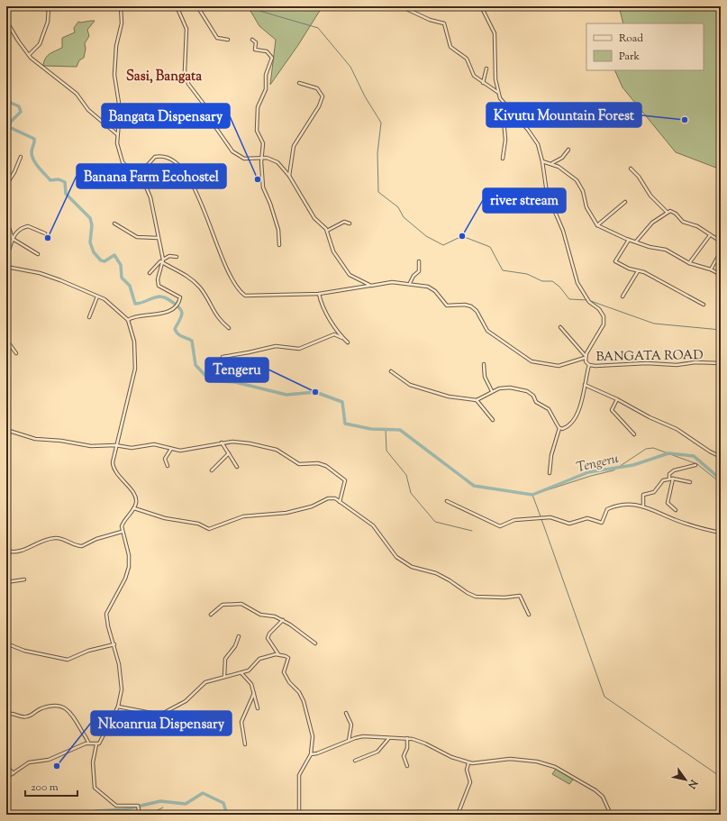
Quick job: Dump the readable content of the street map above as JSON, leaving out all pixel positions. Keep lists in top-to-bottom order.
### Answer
{
  "streets": {
    "street": ["BANGATA ROAD"]
  },
  "districts": ["Sasi, Bangata"],
  "water": ["Tengeru"],
  "places": [
    "Kivutu Mountain Forest",
    "Bangata Dispensary",
    "river stream",
    "Banana Farm Ecohostel",
    "Tengeru",
    "Nkoanrua Dispensary"
  ],
  "legend": ["Road", "Park"],
  "scale_bar": "200 m",
  "north": "bottom right"
}
